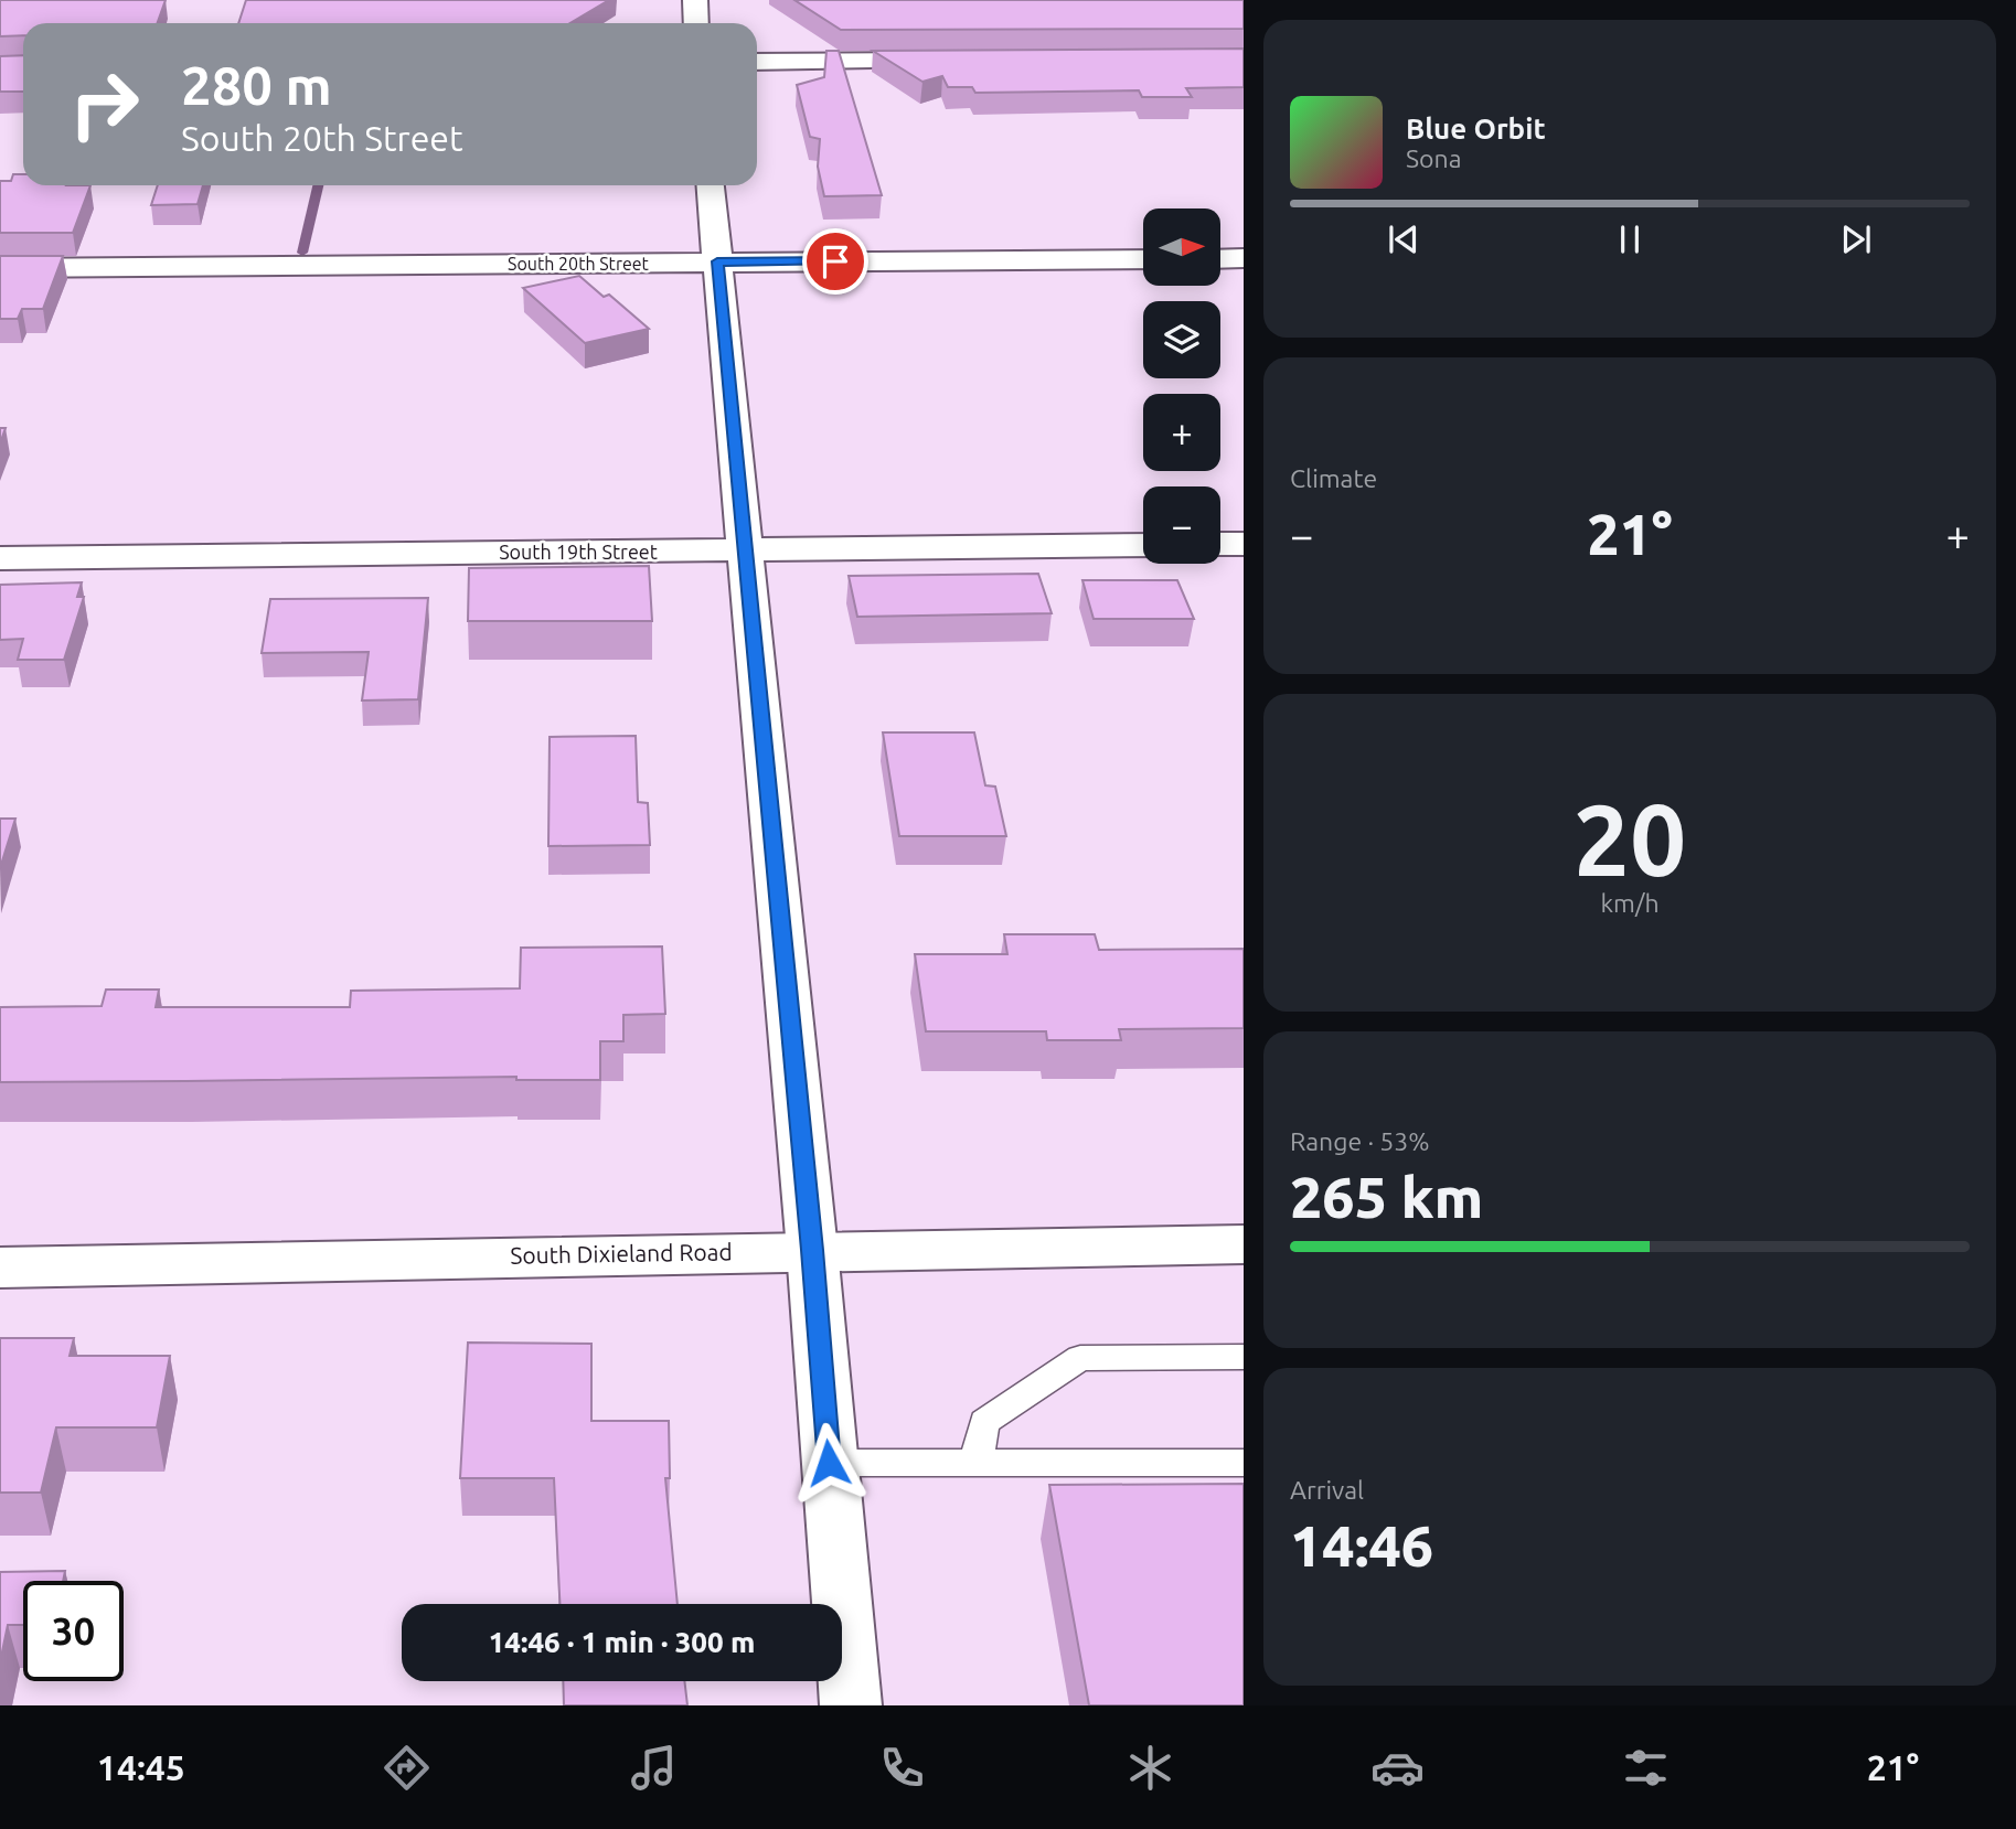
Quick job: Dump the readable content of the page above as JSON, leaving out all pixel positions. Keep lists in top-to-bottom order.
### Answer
{
  "streets": {
    "street": ["South 20th Street", "South 19th Street", "South Dixieland Road"]
  },
  "north": "right",
  "page": {
    "turn": ["280 m", "South 20th Street"],
    "song": ["Blue Orbit", "Sona"],
    "map_buttons": ["+", "−"],
    "tile": [
      "Climate",
      ["20", "km/h"],
      ["Range · 53%", "265 km"],
      ["Arrival", "14:46"]
    ],
    "heat": ["−", "21°", "+"],
    "limit": "30",
    "trip": "14:46 · 1 min · 300 m",
    "tabs": ["14:45", "21°"]
  }
}
